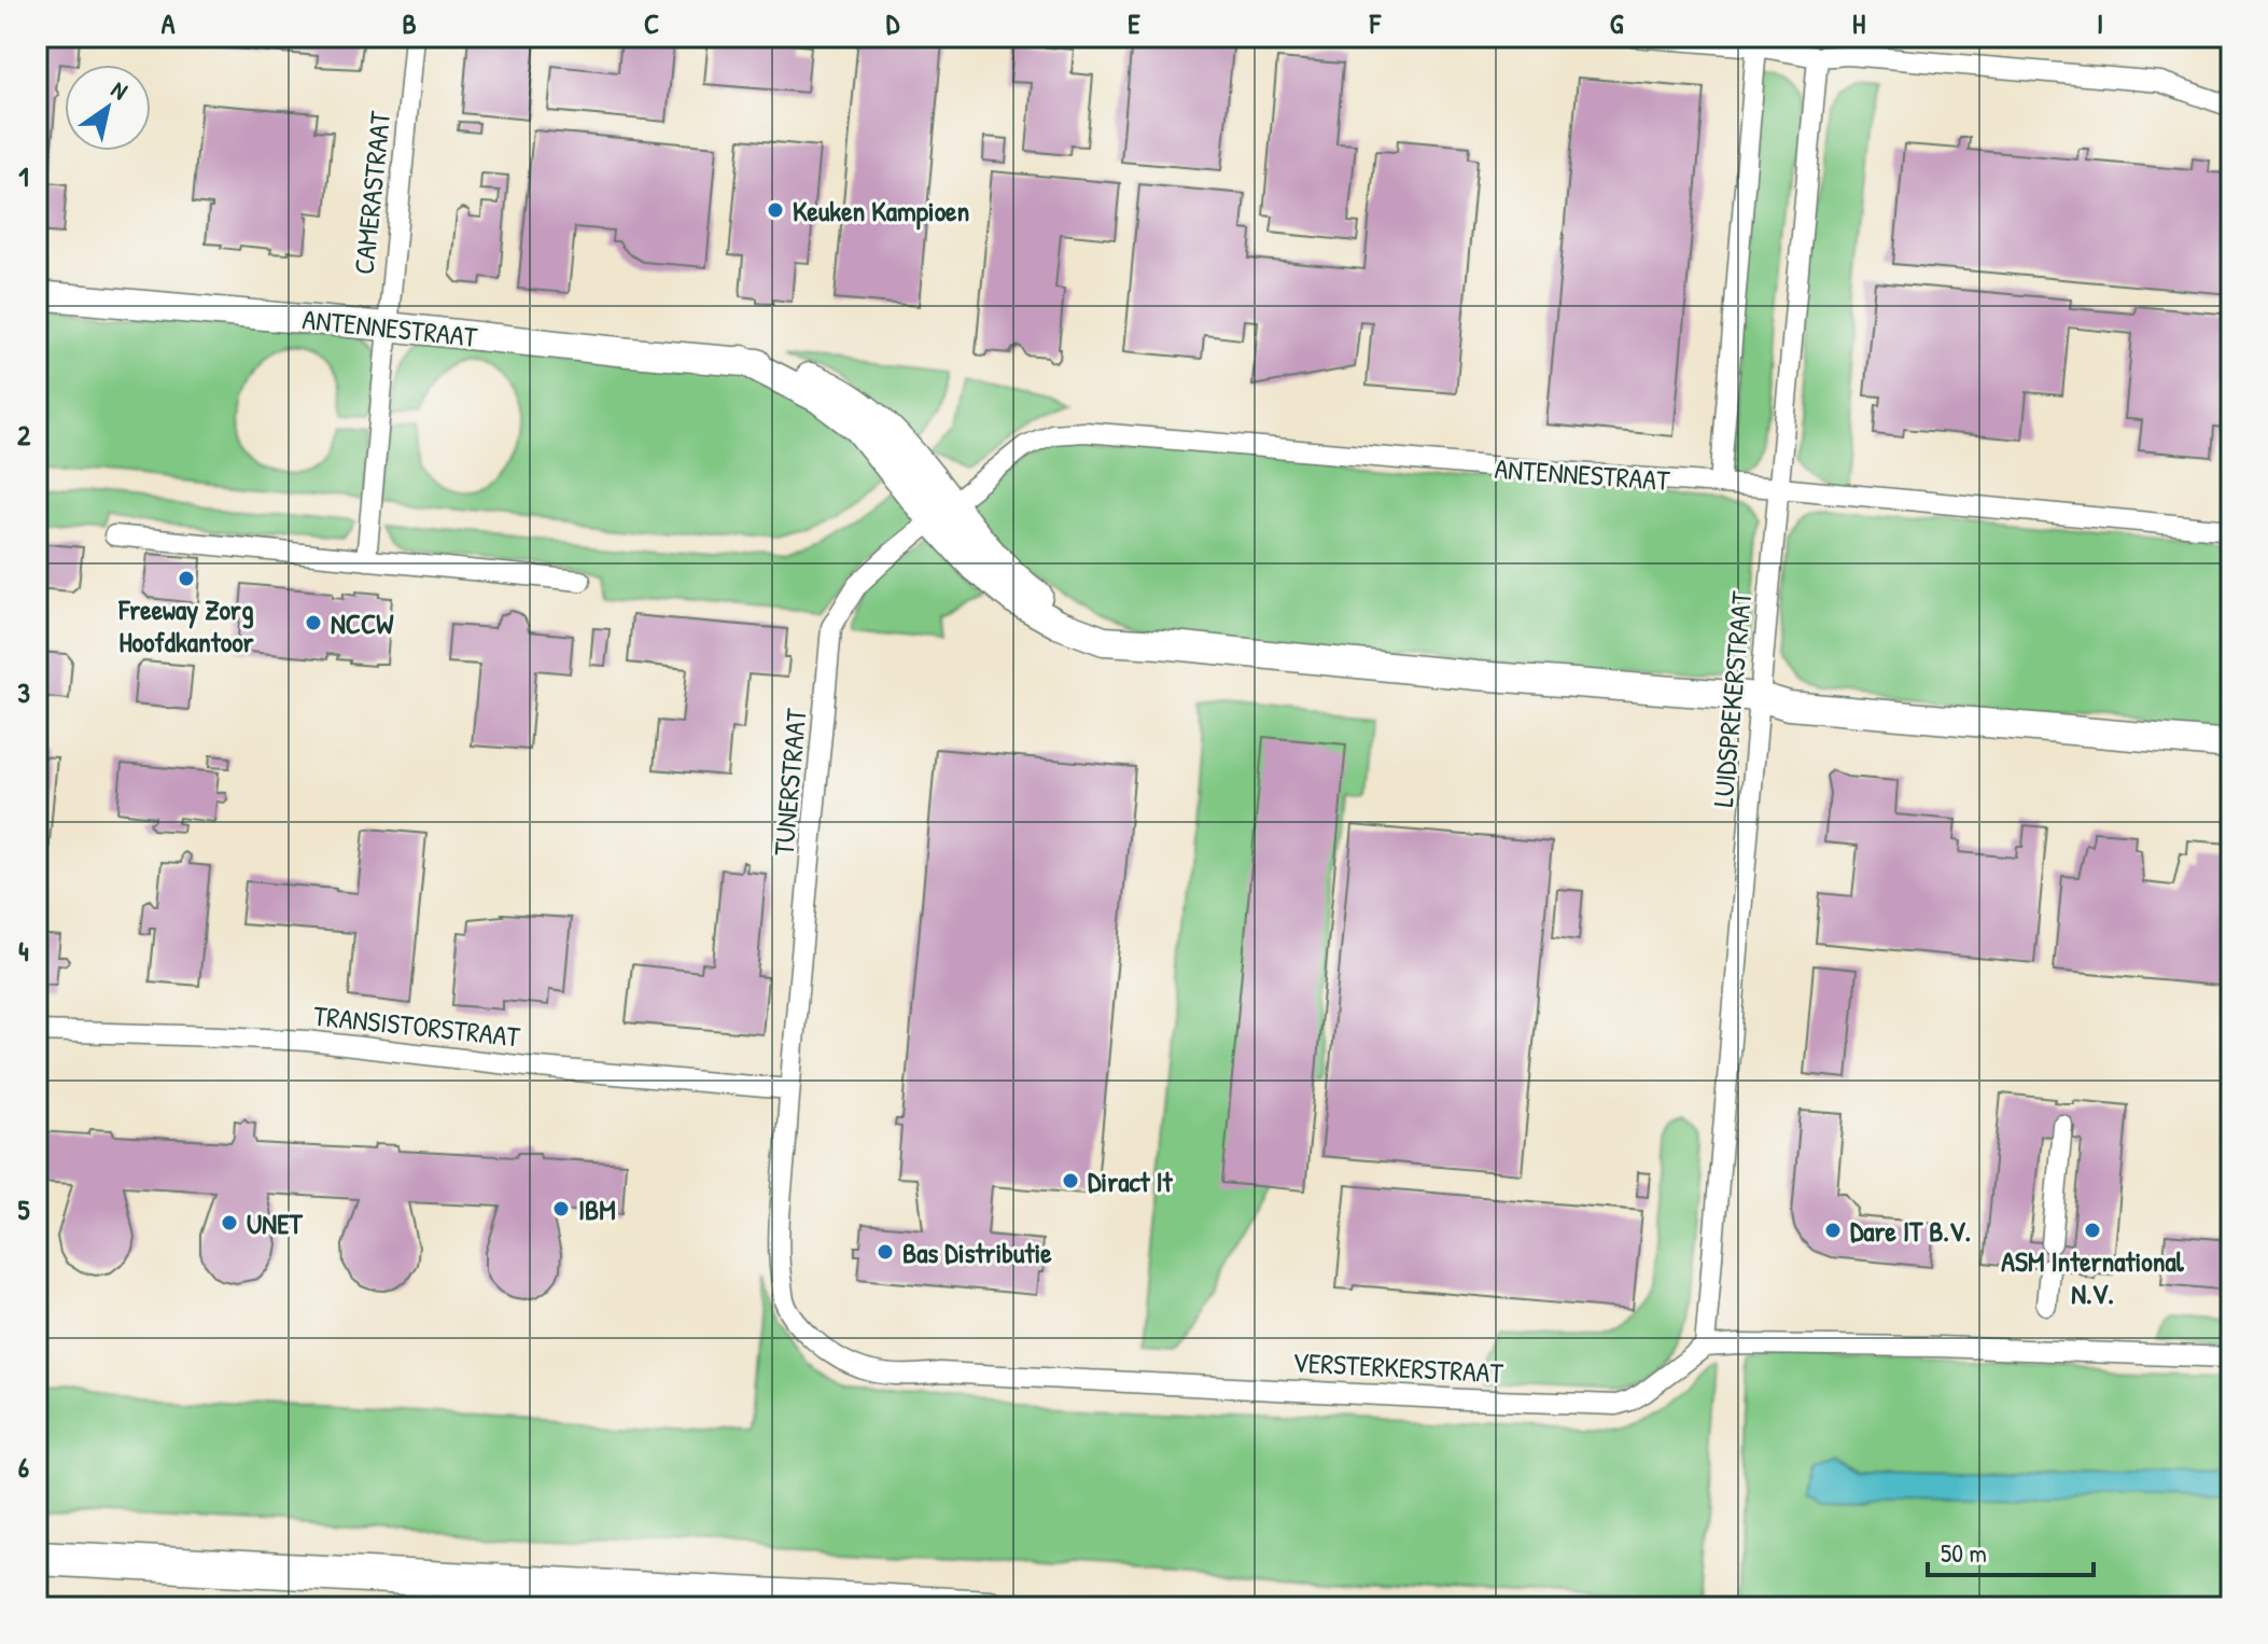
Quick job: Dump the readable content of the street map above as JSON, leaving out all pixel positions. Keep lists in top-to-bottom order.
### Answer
{
  "streets": {
    "street": [
      "CAMERASTRAAT",
      "ANTENNESTRAAT",
      "LUIDSPREKERSTRAAT",
      "TUNERSTRAAT",
      "TRANSISTORSTRAAT",
      "VERSTERKERSTRAAT"
    ]
  },
  "crossings": [
    ["CAMERASTRAAT", "ANTENNESTRAAT"],
    ["ANTENNESTRAAT", "LUIDSPREKERSTRAAT"],
    ["ANTENNESTRAAT", "TUNERSTRAAT"],
    ["LUIDSPREKERSTRAAT", "VERSTERKERSTRAAT"],
    ["TUNERSTRAAT", "TRANSISTORSTRAAT"],
    ["TUNERSTRAAT", "VERSTERKERSTRAAT"],
    ["TRANSISTORSTRAAT", "VERSTERKERSTRAAT"]
  ],
  "places": [
    "Keuken Kampioen",
    "Freeway Zorg Hoofdkantoor",
    "NCCW",
    "Diract It",
    "IBM",
    "UNET",
    "Dare IT B.V.",
    "ASM International N.V.",
    "Bas Distributie"
  ],
  "scale_bar": "50 m",
  "north": "top right",
  "grid": {
    "columns": [
      "A",
      "B",
      "C",
      "D",
      "E",
      "F",
      "G",
      "H",
      "I"
    ],
    "rows": [
      "1",
      "2",
      "3",
      "4",
      "5",
      "6"
    ]
  }
}
